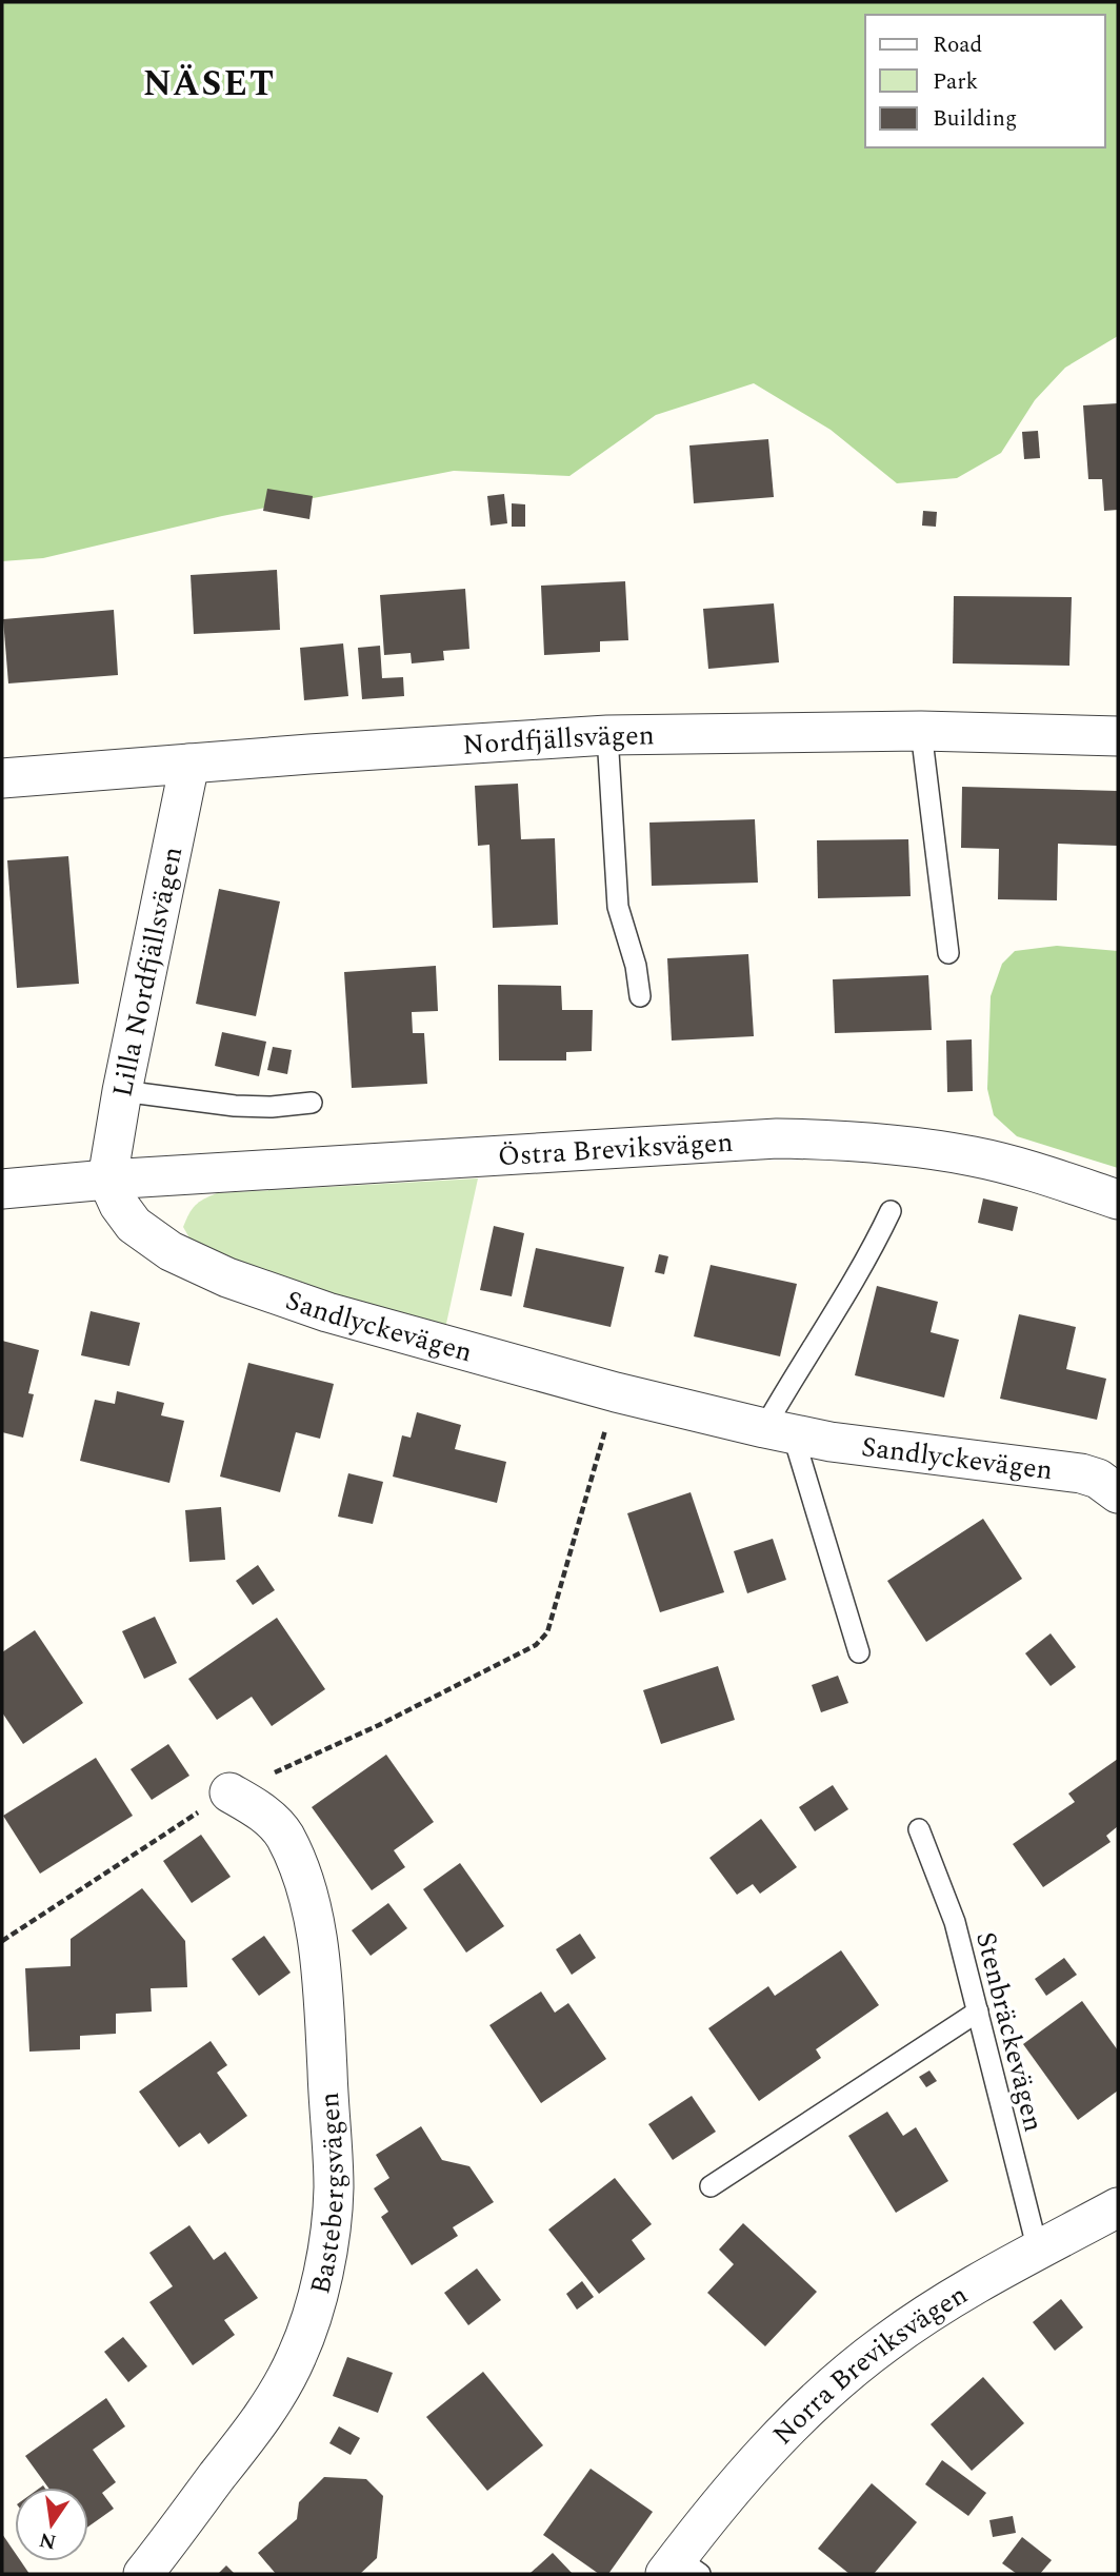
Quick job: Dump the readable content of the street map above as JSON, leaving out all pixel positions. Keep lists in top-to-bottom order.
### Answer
{
  "streets": {
    "street": [
      "Nordfjällsvägen",
      "Lilla Nordfjällsvägen",
      "Östra Breviksvägen",
      "Sandlyckevägen",
      "Bastebergsvägen",
      "Norra Breviksvägen"
    ],
    "lane": ["Stenbräckevägen"]
  },
  "crossings": [
    ["Nordfjällsvägen", "Lilla Nordfjällsvägen"],
    ["Lilla Nordfjällsvägen", "Östra Breviksvägen"],
    ["Lilla Nordfjällsvägen", "Sandlyckevägen"],
    ["Östra Breviksvägen", "Sandlyckevägen"],
    ["Stenbräckevägen", "Norra Breviksvägen"]
  ],
  "districts": ["NÄSET"],
  "legend": ["Road", "Park", "Building"],
  "north": "bottom"
}
